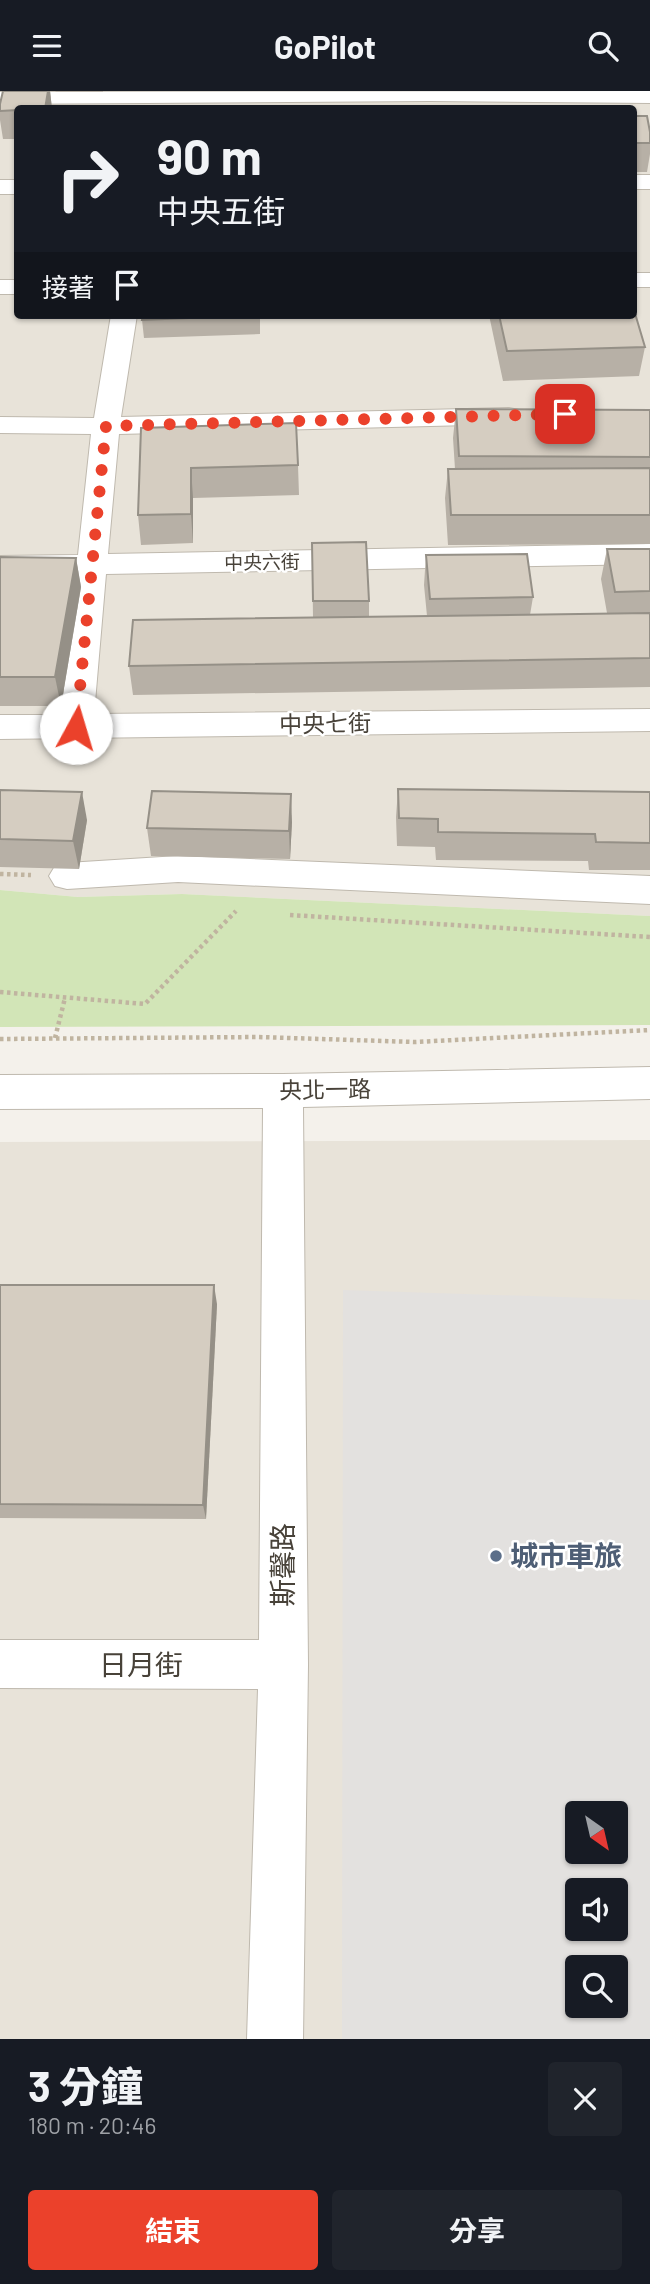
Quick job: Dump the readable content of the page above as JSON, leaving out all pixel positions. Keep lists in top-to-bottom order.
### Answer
{
  "streets": {
    "street": [
      "中央六街",
      "中央七街",
      "央北一路",
      "斯馨路",
      "日月街"
    ]
  },
  "crossings": [
    ["央北一路", "斯馨路"],
    ["斯馨路", "日月街"]
  ],
  "places": ["城市車旅"],
  "north": "bottom right",
  "page": {
    "header": "GoPilot",
    "turn": ["90 m", "中央五街"],
    "then": "接著",
    "heading": ["3 分鐘", "180 m · 20:46"],
    "buttons": ["結束", "分享"]
  }
}
